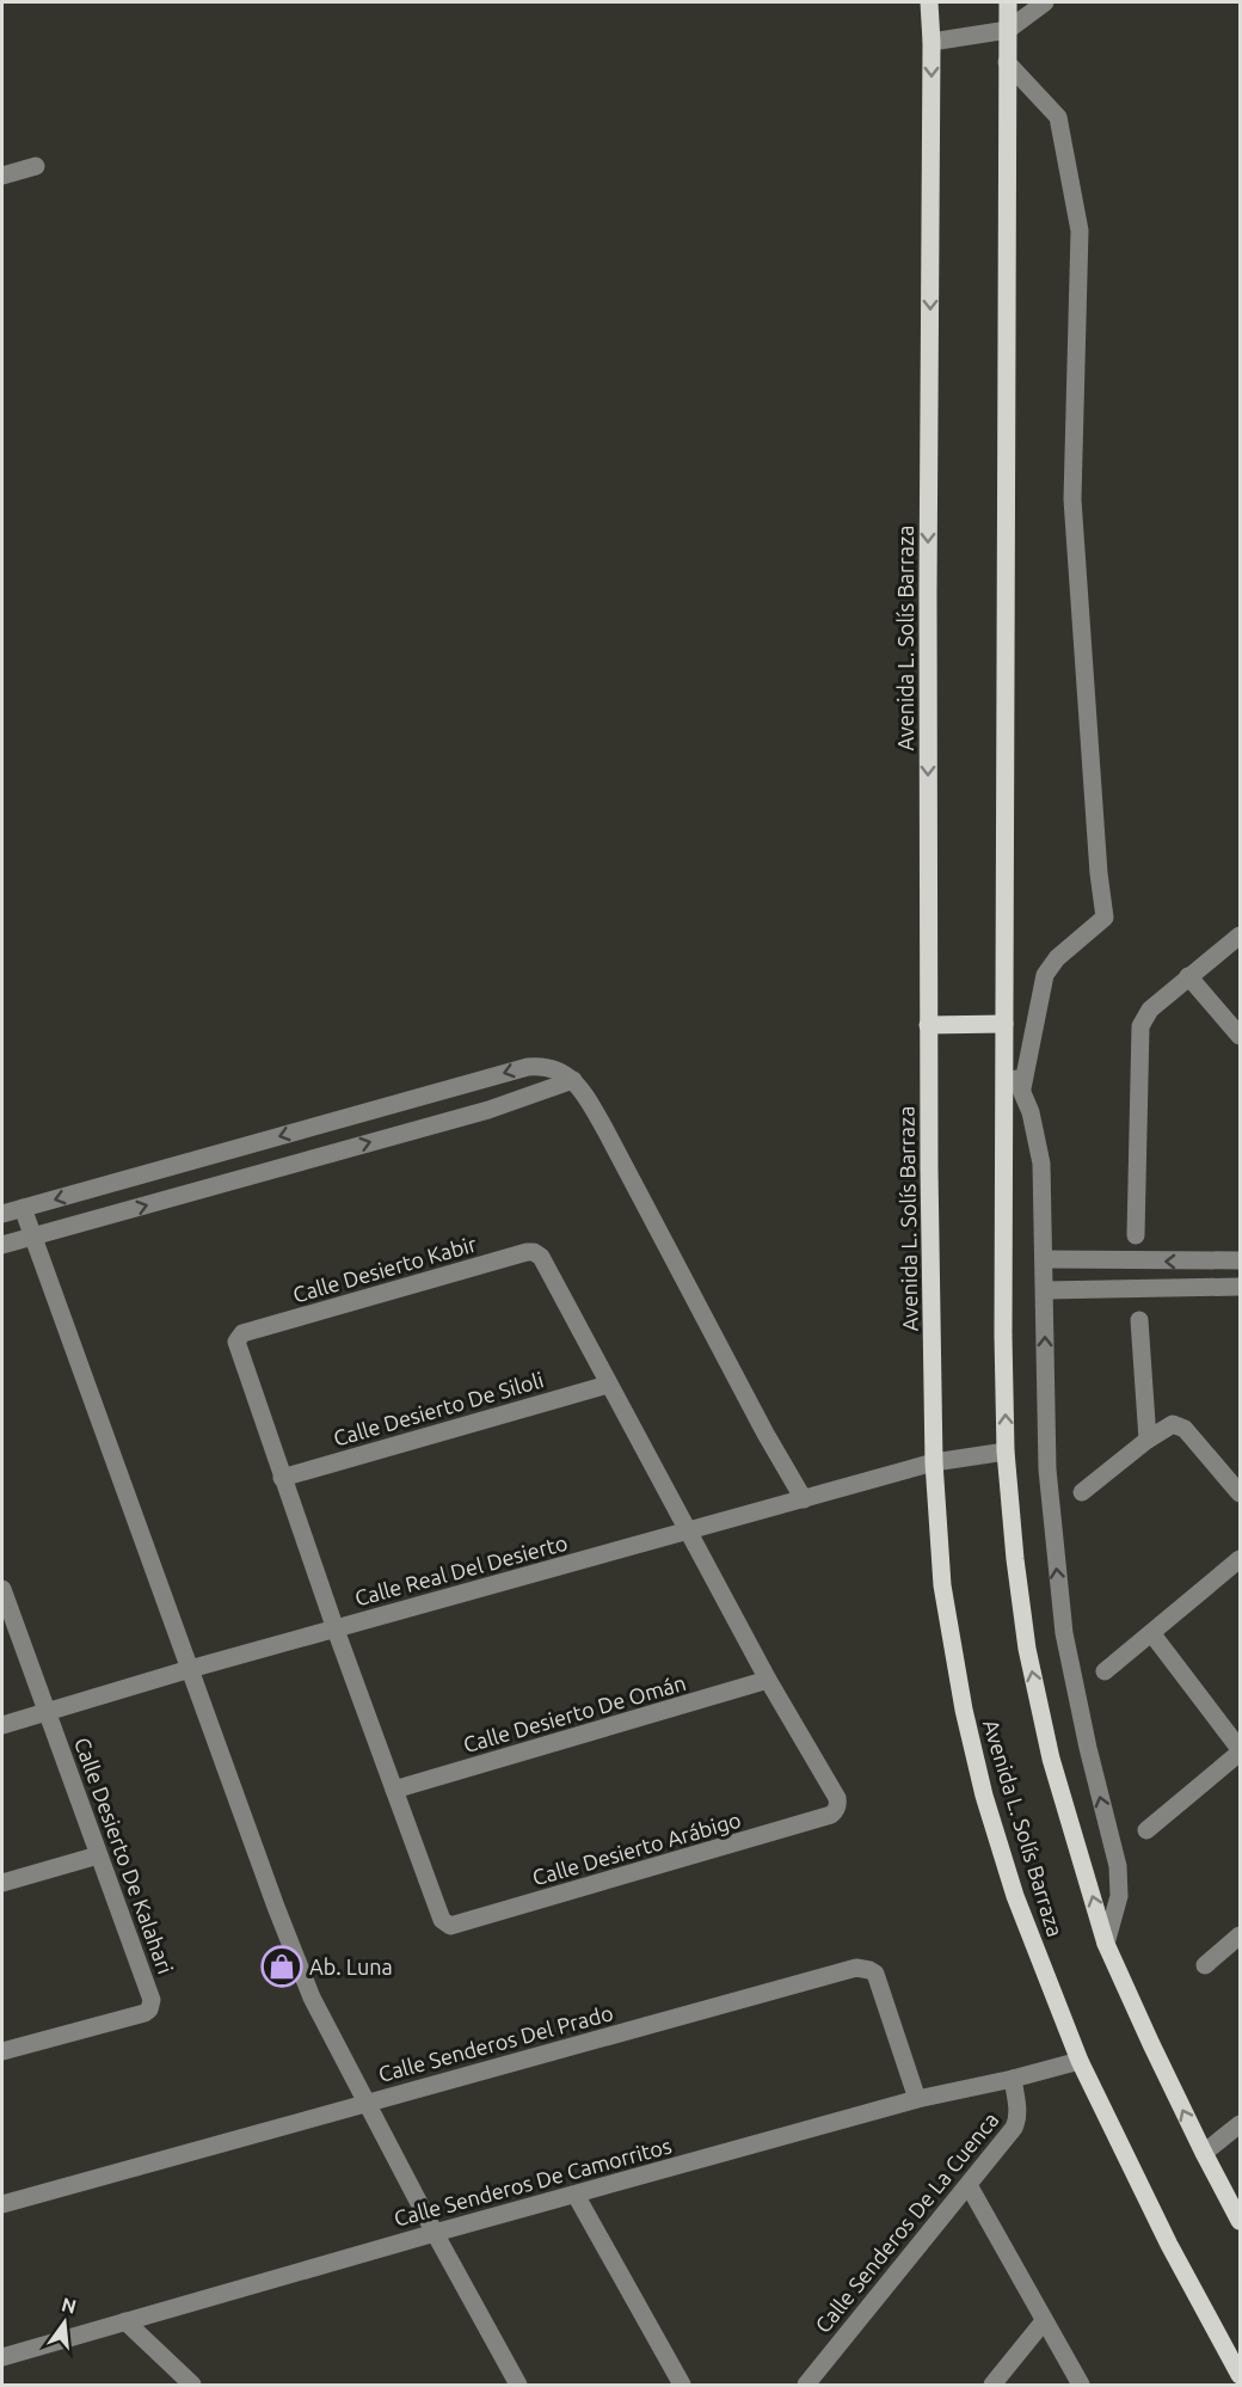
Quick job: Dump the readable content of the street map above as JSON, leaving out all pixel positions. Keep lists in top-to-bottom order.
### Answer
{
  "streets": {
    "main road": ["Avenida L. Solís Barraza"],
    "street": [
      "Calle Desierto Kabir",
      "Calle Desierto De Siloli",
      "Calle Real Del Desierto",
      "Calle Desierto De Omán",
      "Calle Desierto Arábigo",
      "Calle Desierto De Kalahari",
      "Calle Senderos Del Prado",
      "Calle Senderos De Camorritos",
      "Calle Senderos De La Cuenca"
    ]
  },
  "crossings": [
    ["Avenida L. Solís Barraza", "Calle Real Del Desierto"],
    ["Avenida L. Solís Barraza", "Calle Senderos De Camorritos"],
    ["Calle Desierto Kabir", "Calle Desierto De Siloli"],
    ["Calle Desierto Kabir", "Calle Real Del Desierto"],
    ["Calle Desierto Kabir", "Calle Desierto Arábigo"],
    ["Calle Real Del Desierto", "Calle Desierto Arábigo"],
    ["Calle Real Del Desierto", "Calle Desierto De Kalahari"],
    ["Calle Desierto De Omán", "Calle Desierto Arábigo"],
    ["Calle Senderos Del Prado", "Calle Senderos De Camorritos"],
    ["Calle Senderos De Camorritos", "Calle Senderos De La Cuenca"]
  ],
  "places": {
    "shop": ["Ab. Luna"]
  },
  "north": "top"
}
